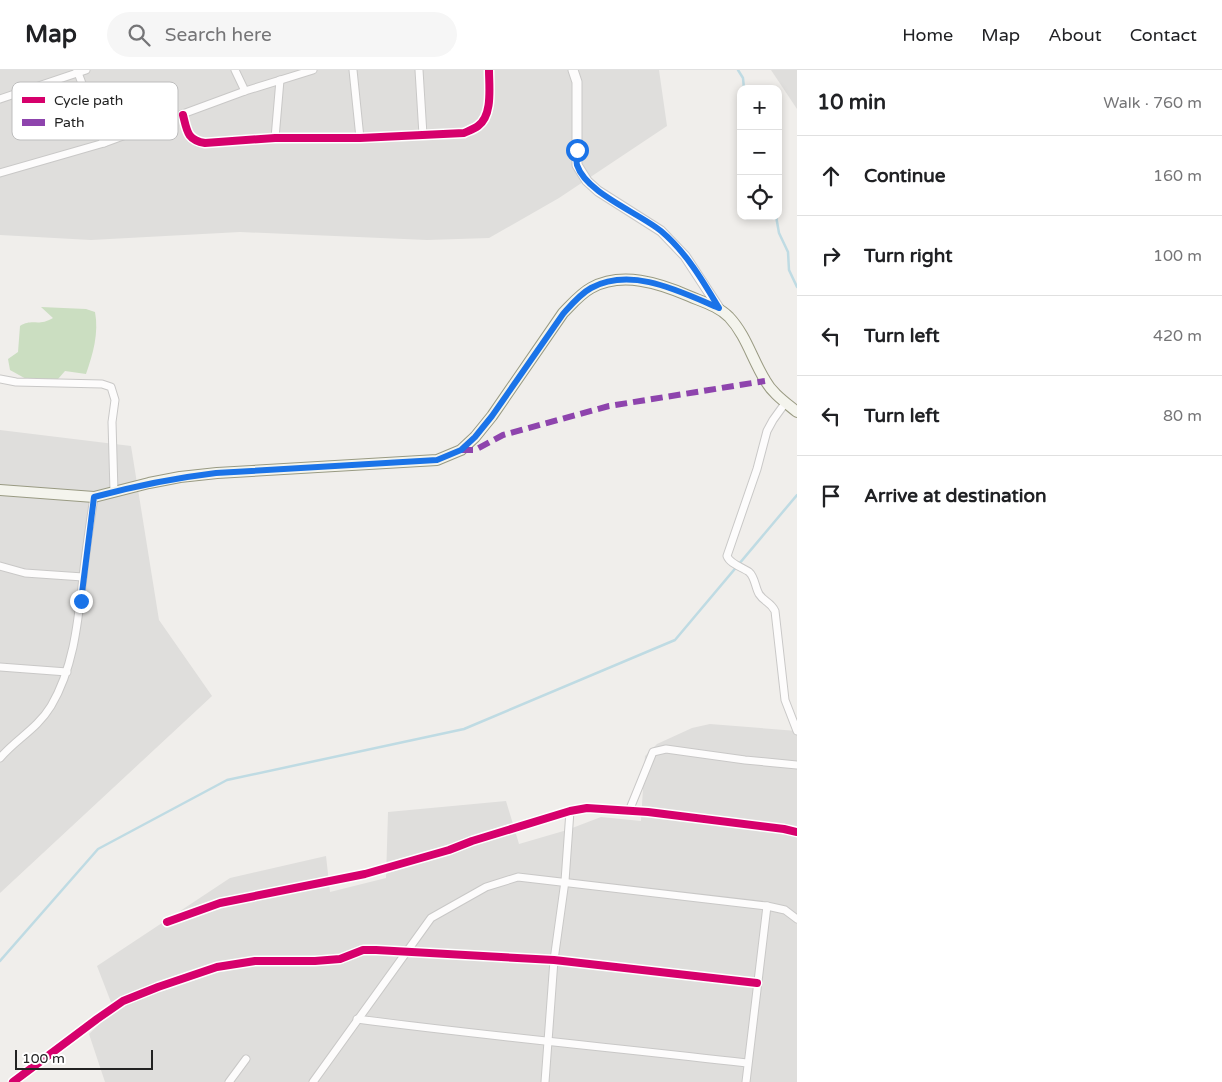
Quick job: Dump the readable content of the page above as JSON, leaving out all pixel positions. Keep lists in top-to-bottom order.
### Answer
{
  "legend": ["Cycle path", "Path"],
  "scale_bar": "100 m",
  "page": {
    "header": "Map",
    "search": "Search here",
    "nav": [
      "Home",
      "Map",
      "About",
      "Contact"
    ],
    "heading": ["10 min", "Walk · 760 m"],
    "map_buttons": ["+", "−"],
    "list": [
      ["Continue", "160 m"],
      ["Turn right", "100 m"],
      ["Turn left", "420 m"],
      ["Turn left", "80 m"],
      "Arrive at destination"
    ],
    "scale": "100 m"
  }
}
